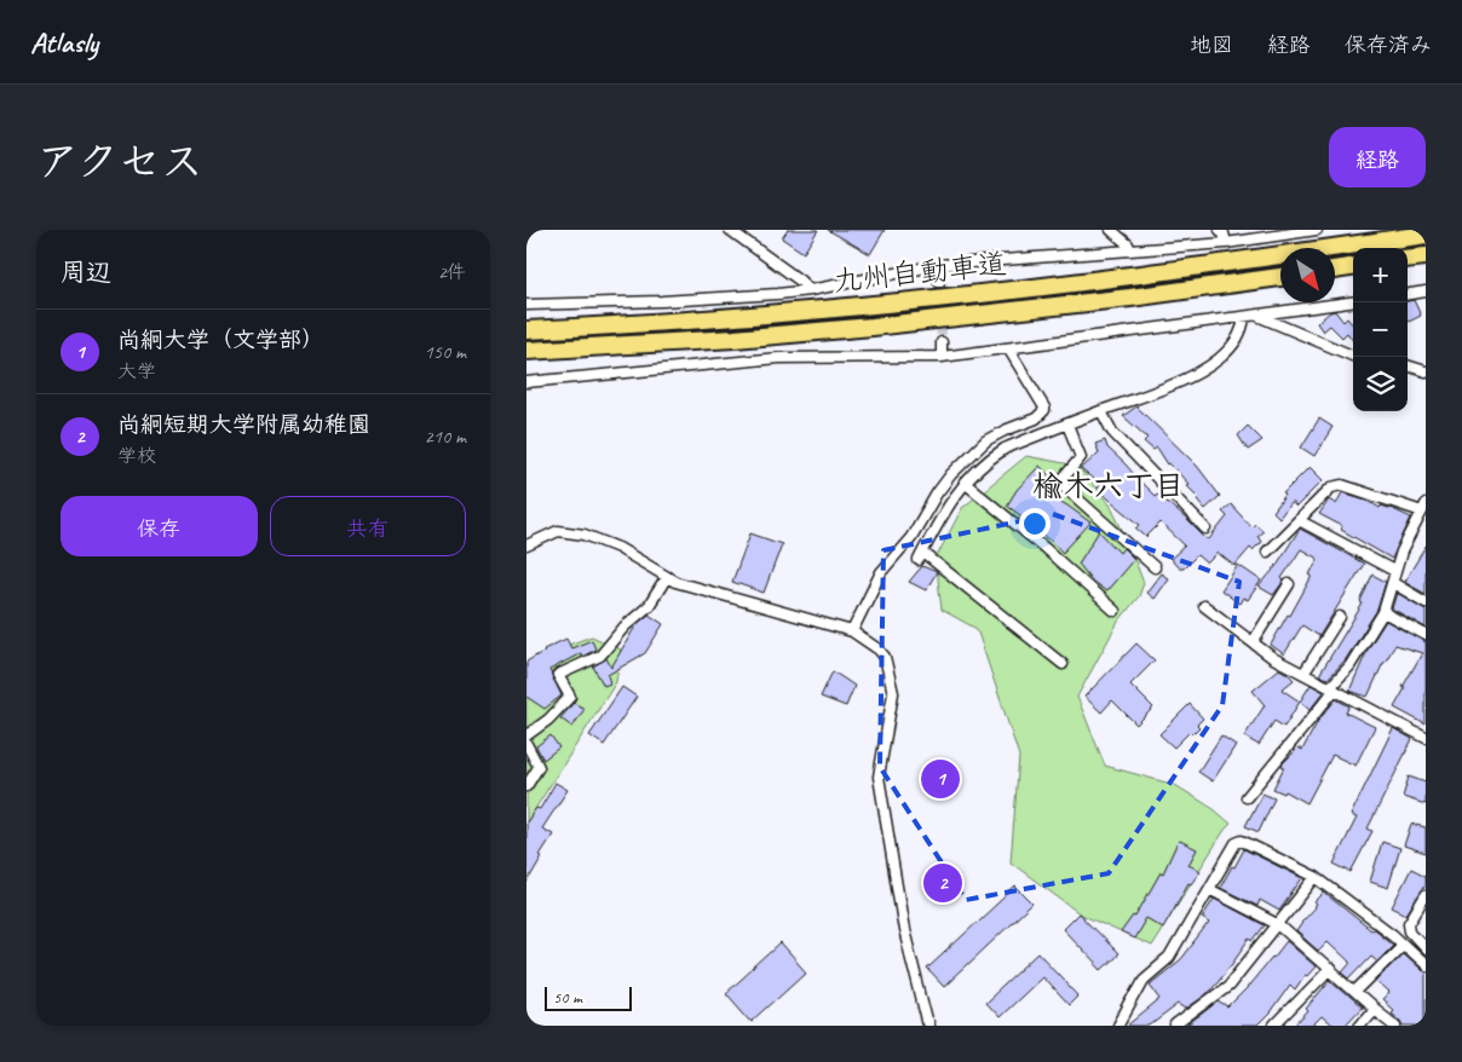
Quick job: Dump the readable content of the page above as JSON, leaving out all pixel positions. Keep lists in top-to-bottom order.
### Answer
{
  "streets": {
    "highway": ["九州自動車道"]
  },
  "districts": ["楡木六丁目"],
  "scale_bar": "50 m",
  "north": "bottom right",
  "page": {
    "header": "Atlasly",
    "nav": ["地図", "経路", "保存済み"],
    "title": "アクセス",
    "buttons": [
      "経路",
      ["保存", "共有"]
    ],
    "heading": ["周辺", "2件"],
    "map_buttons": ["+", "−"],
    "list": [
      {
        "mark": "1",
        "name": "尚絅大学（文学部）",
        "note": "大学",
        "value": "150 m"
      },
      {
        "mark": "2",
        "name": "尚絅短期大学附属幼稚園",
        "note": "学校",
        "value": "210 m"
      }
    ],
    "pins": ["1", "2"],
    "scale": "50 m"
  }
}
